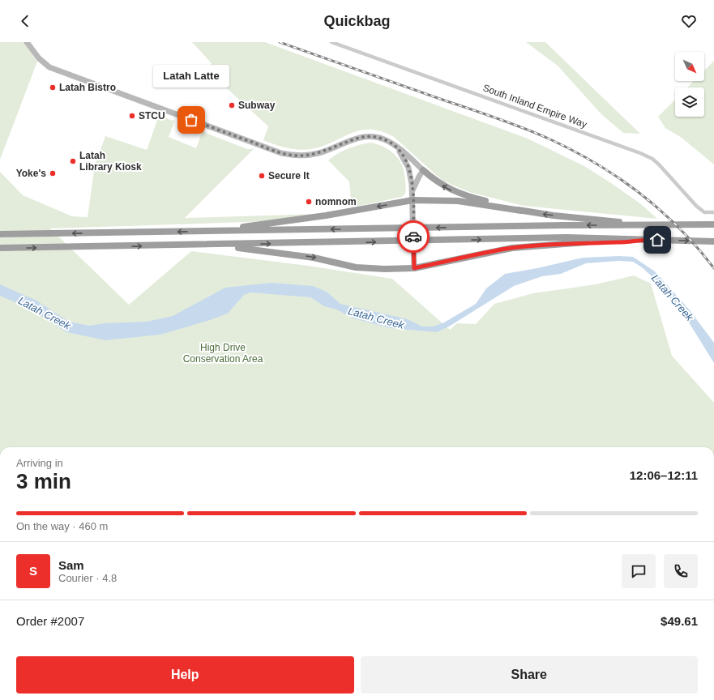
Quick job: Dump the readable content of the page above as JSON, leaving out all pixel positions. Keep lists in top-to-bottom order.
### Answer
{
  "streets": {
    "street": ["South Inland Empire Way"]
  },
  "water": ["Latah Creek"],
  "parks": ["High Drive Conservation Area"],
  "places": [
    "Latah Bistro",
    "Subway",
    "STCU",
    "Latah Latte",
    "Latah Library Kiosk",
    "Yoke's",
    "Secure It",
    "nomnom"
  ],
  "north": "bottom right",
  "page": {
    "header": "Quickbag",
    "bubble": "Latah Latte",
    "heading": ["3 min", "Arriving in", "12:06–12:11"],
    "panel": [
      "Sam",
      "Courier · 4.8",
      "Order #2007",
      "$49.61"
    ],
    "bar": "On the way · 460 m",
    "round": "S",
    "buttons": ["Help", "Share"]
  }
}
